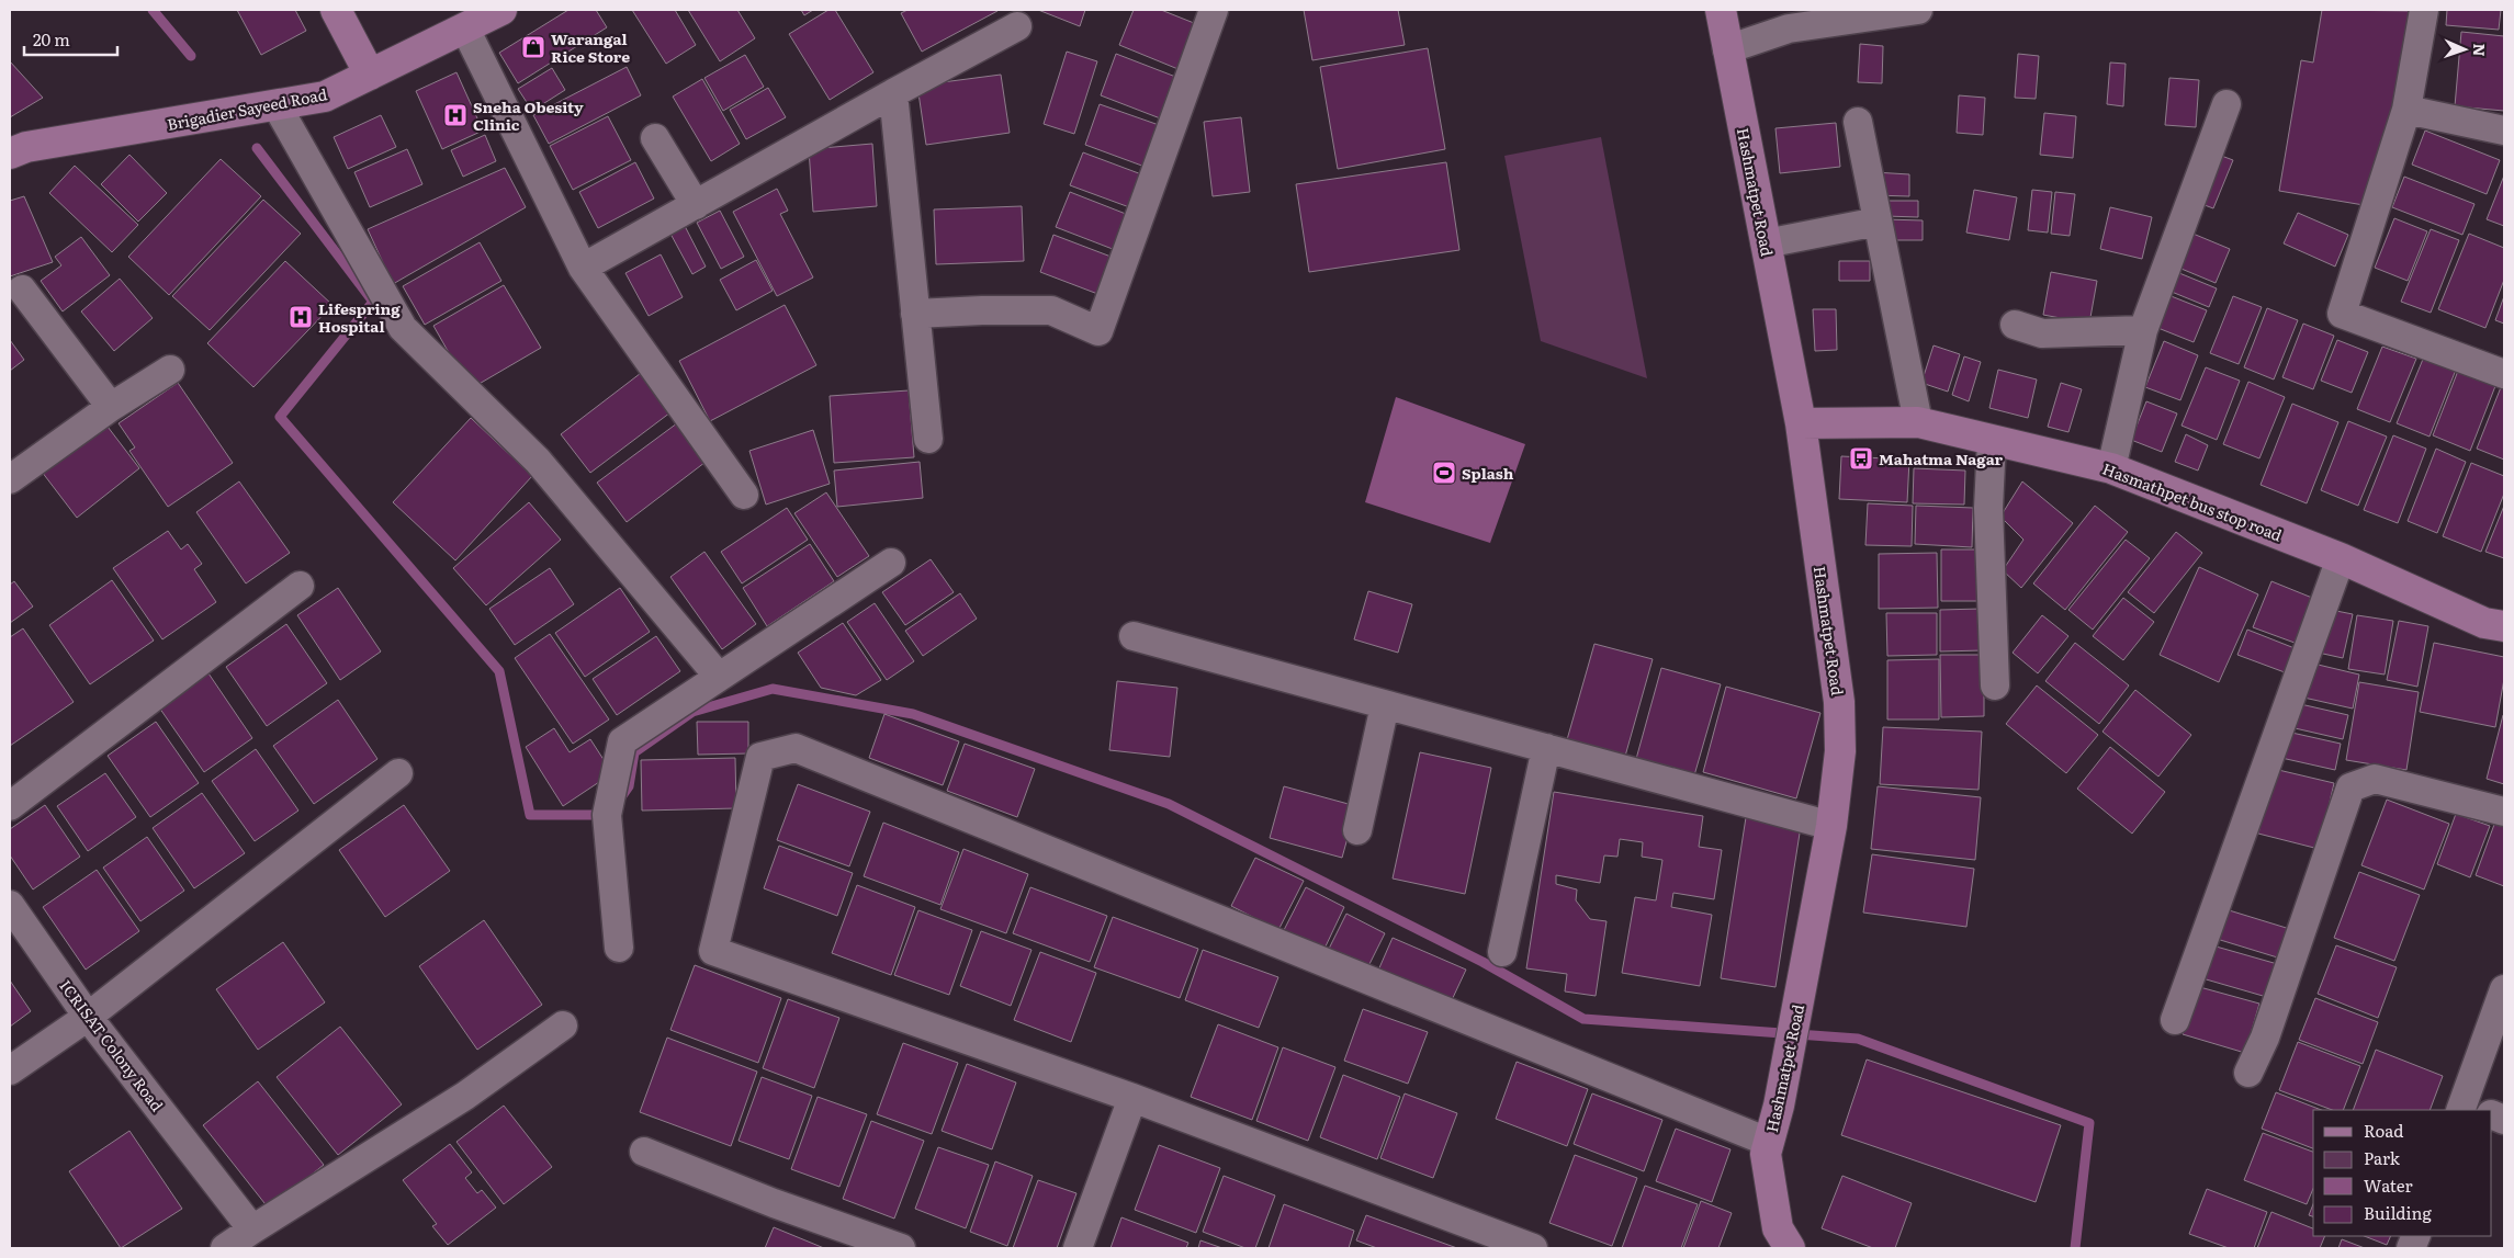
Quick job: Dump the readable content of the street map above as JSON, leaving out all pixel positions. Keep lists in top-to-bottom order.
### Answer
{
  "streets": {
    "street": [
      "Brigadier Sayeed Road",
      "Hashmatpet Road",
      "Hasmathpet bus stop road",
      "ICRISAT Colony Road"
    ]
  },
  "crossings": [
    ["Hashmatpet Road", "Hasmathpet bus stop road"]
  ],
  "places": {
    "shop": ["Warangal Rice Store"],
    "hospital": ["Sneha Obesity Clinic", "Lifespring Hospital"],
    "bus stop": ["Mahatma Nagar"],
    "sports": ["Splash"]
  },
  "legend": [
    "Road",
    "Park",
    "Water",
    "Building"
  ],
  "scale_bar": "20 m",
  "north": "right"
}
